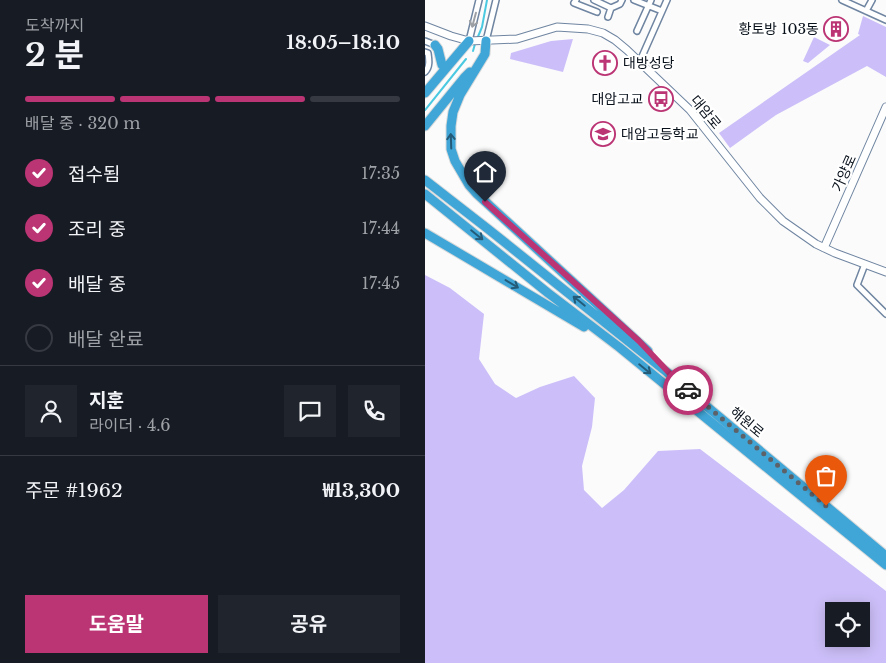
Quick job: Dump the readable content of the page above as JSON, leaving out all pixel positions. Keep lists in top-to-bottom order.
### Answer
{
  "streets": {
    "highway": ["해원로"],
    "street": ["대암로", "가양로"]
  },
  "crossings": [
    ["대암로", "가양로"]
  ],
  "places": {
    "building": ["황토방 103동"],
    "church": ["대방성당"],
    "bus stop": ["대암고교"],
    "school or university": ["대암고등학교"]
  },
  "page": {
    "heading": ["2 분", "도착까지", "18:05–18:10"],
    "panel": [
      "지훈",
      "라이더 · 4.6",
      "주문 #1962",
      "₩13,300"
    ],
    "bar": "배달 중 · 320 m",
    "list": [
      ["접수됨", "17:35"],
      ["조리 중", "17:44"],
      ["배달 중", "17:45"],
      "배달 완료"
    ],
    "buttons": ["도움말", "공유"]
  }
}
